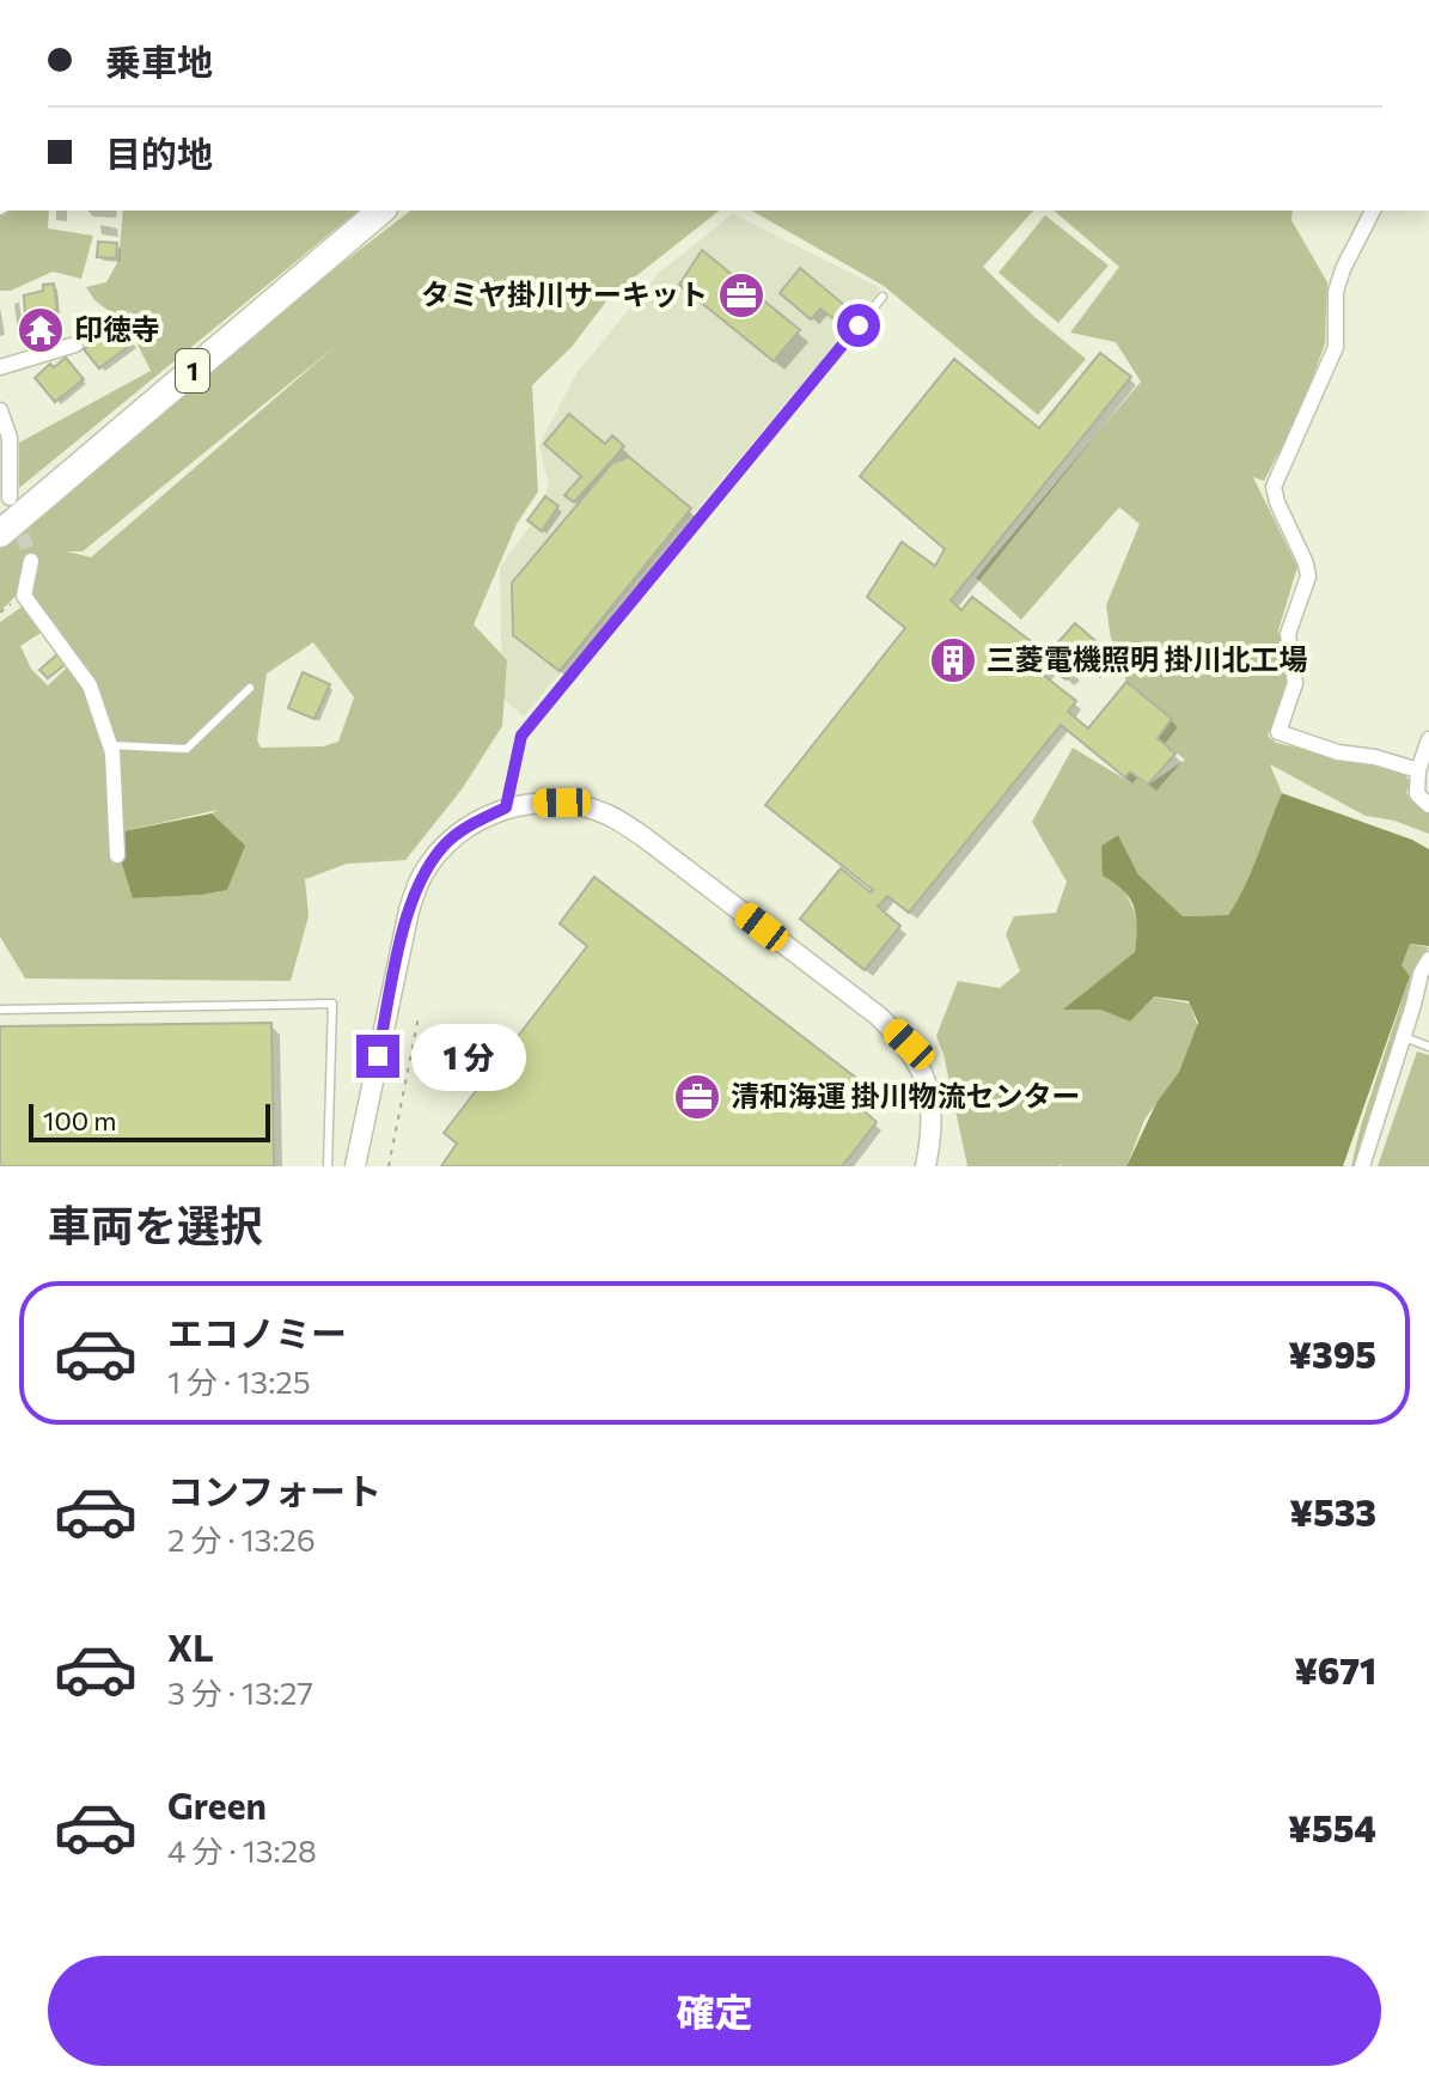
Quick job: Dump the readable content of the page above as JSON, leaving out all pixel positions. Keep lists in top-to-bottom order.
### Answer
{
  "streets": {
    "highway": ["1"]
  },
  "places": {
    "office": ["タミヤ掛川サーキット", "清和海運 掛川物流センター"],
    "temple": ["印徳寺"],
    "building": ["三菱電機照明 掛川北工場"]
  },
  "scale_bar": "100 m",
  "page": {
    "banner": ["乗車地", "目的地"],
    "bubble": "1 分",
    "scale": "100 m",
    "heading": "車両を選択",
    "list": [
      {
        "name": "エコノミー",
        "note": "1 分 · 13:25",
        "value": "¥395"
      },
      {
        "name": "コンフォート",
        "note": "2 分 · 13:26",
        "value": "¥533"
      },
      {
        "name": "XL",
        "note": "3 分 · 13:27",
        "value": "¥671"
      },
      {
        "name": "Green",
        "note": "4 分 · 13:28",
        "value": "¥554"
      }
    ],
    "buttons": "確定"
  }
}
